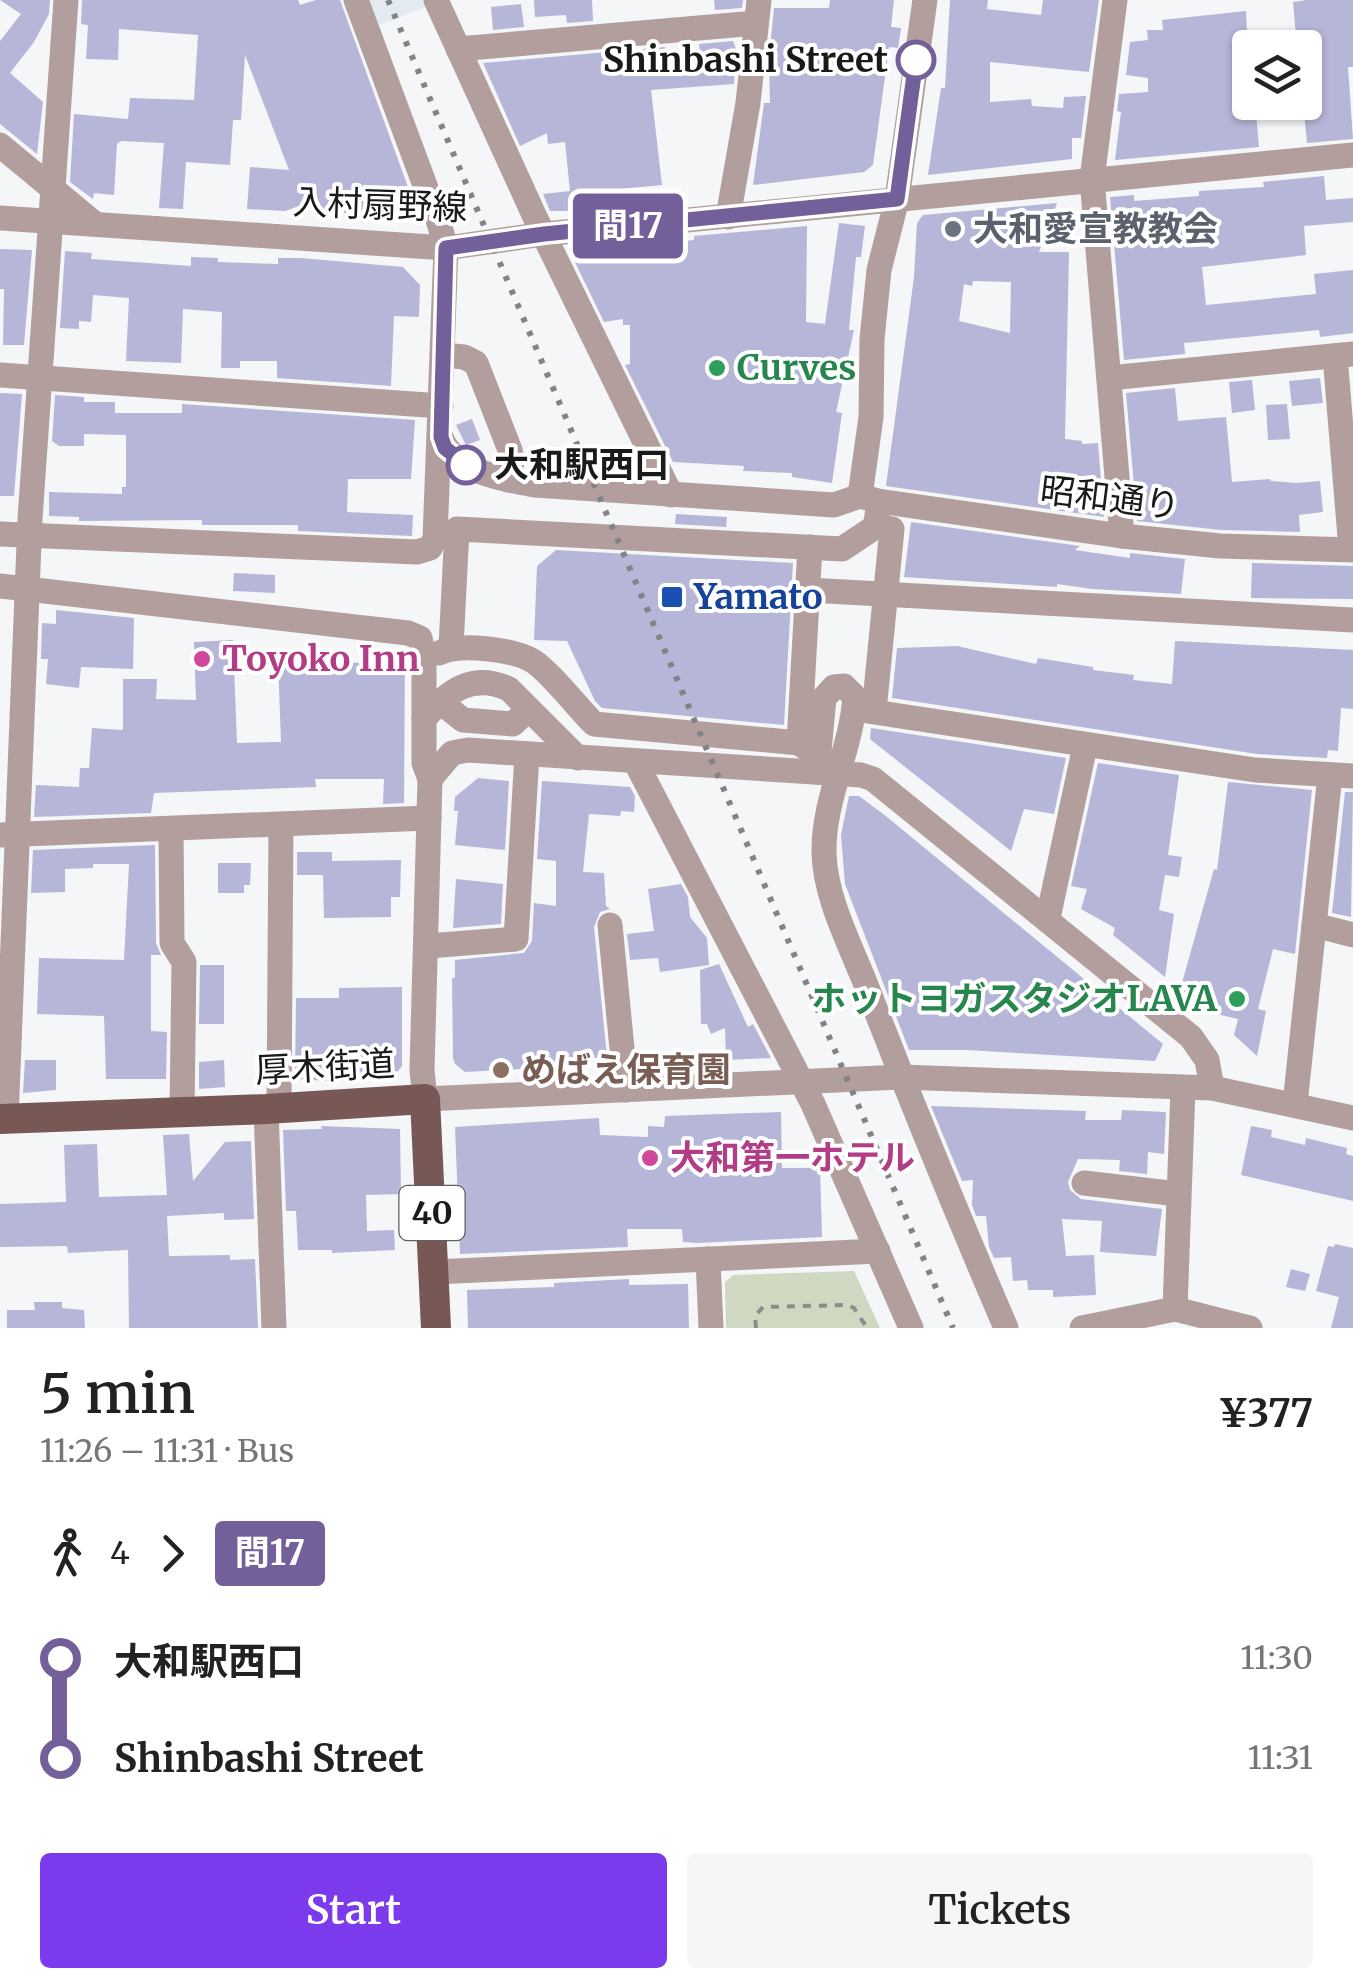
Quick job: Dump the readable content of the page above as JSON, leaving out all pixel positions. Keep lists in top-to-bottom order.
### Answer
{
  "streets": {
    "main road": ["厚木街道", "40"],
    "street": ["入村扇野線", "昭和通り"]
  },
  "places": {
    "other": [
      "Shinbashi Street",
      "大和愛宣教教会",
      "Curves",
      "大和駅西口",
      "Toyoko Inn",
      "ホットヨガスタジオLAVA",
      "めばえ保育園",
      "大和第一ホテル"
    ],
    "transit": ["Yamato"]
  },
  "lines": ["bus line 間17"],
  "page": {
    "on_map": "間17",
    "heading": ["5 min", "11:26 – 11:31 · Bus", "¥377"],
    "legs": ["4", "間17"],
    "list": [
      {
        "name": "大和駅西口",
        "value": "11:30"
      },
      {
        "name": "Shinbashi Street",
        "value": "11:31"
      }
    ],
    "buttons": ["Start", "Tickets"]
  }
}
